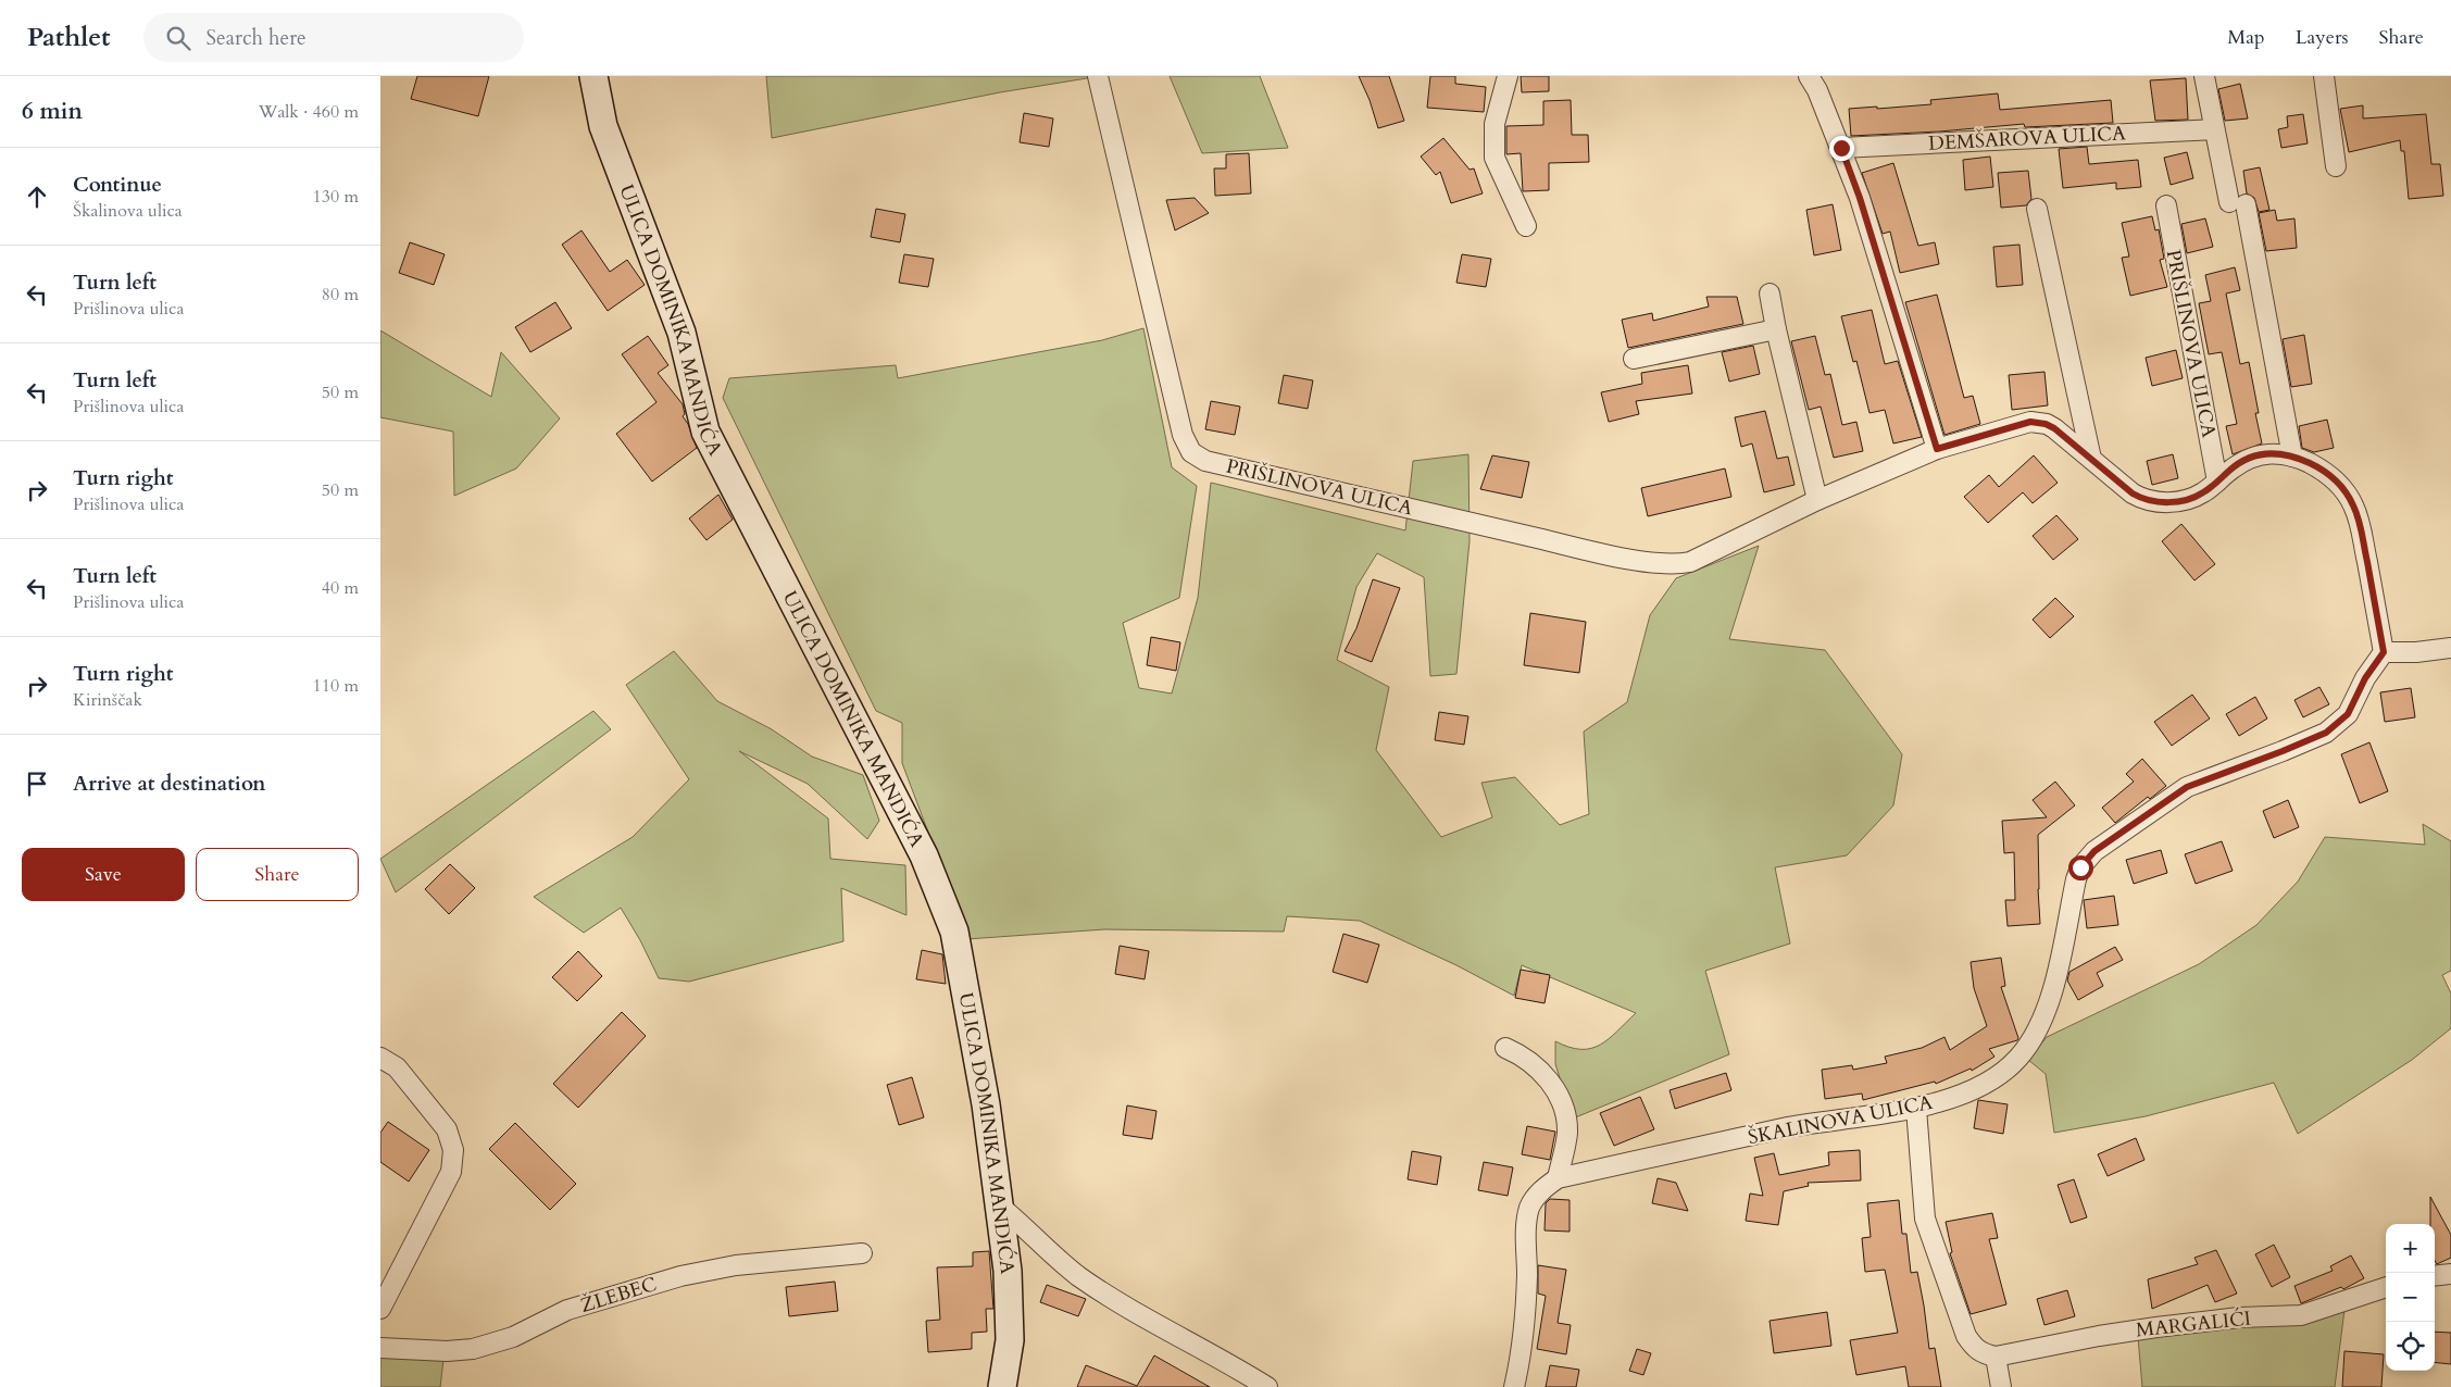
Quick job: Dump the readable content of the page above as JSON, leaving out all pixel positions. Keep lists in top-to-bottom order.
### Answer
{
  "streets": {
    "street": [
      "DEMŠAROVA ULICA",
      "ULICA DOMINIKA MANDIĆA",
      "PRIŠLINOVA ULICA",
      "ŠKALINOVA ULICA",
      "ŽLEBEC",
      "MARGALIĆI"
    ]
  },
  "crossings": [
    ["PRIŠLINOVA ULICA", "ŠKALINOVA ULICA"]
  ],
  "page": {
    "header": "Pathlet",
    "search": "Search here",
    "nav": ["Map", "Layers", "Share"],
    "heading": ["6 min", "Walk · 460 m"],
    "list": [
      ["Continue", "Škalinova ulica", "130 m"],
      ["Turn left", "Prišlinova ulica", "80 m"],
      ["Turn left", "Prišlinova ulica", "50 m"],
      ["Turn right", "Prišlinova ulica", "50 m"],
      ["Turn left", "Prišlinova ulica", "40 m"],
      ["Turn right", "Kirinščak", "110 m"],
      "Arrive at destination"
    ],
    "buttons": ["Save", "Share"],
    "map_buttons": ["+", "−"]
  }
}
